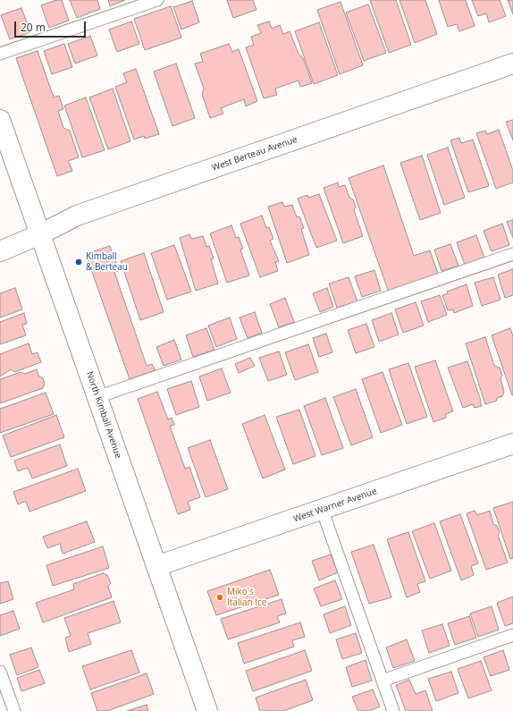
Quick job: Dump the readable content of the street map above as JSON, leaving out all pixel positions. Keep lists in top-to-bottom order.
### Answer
{
  "streets": {
    "street": ["West Berteau Avenue", "North Kimball Avenue", "West Warner Avenue"]
  },
  "crossings": [
    ["West Berteau Avenue", "North Kimball Avenue"],
    ["North Kimball Avenue", "West Warner Avenue"]
  ],
  "places": ["Kimball & Berteau", "Miko's Italian Ice"],
  "scale_bar": "20 m"
}
